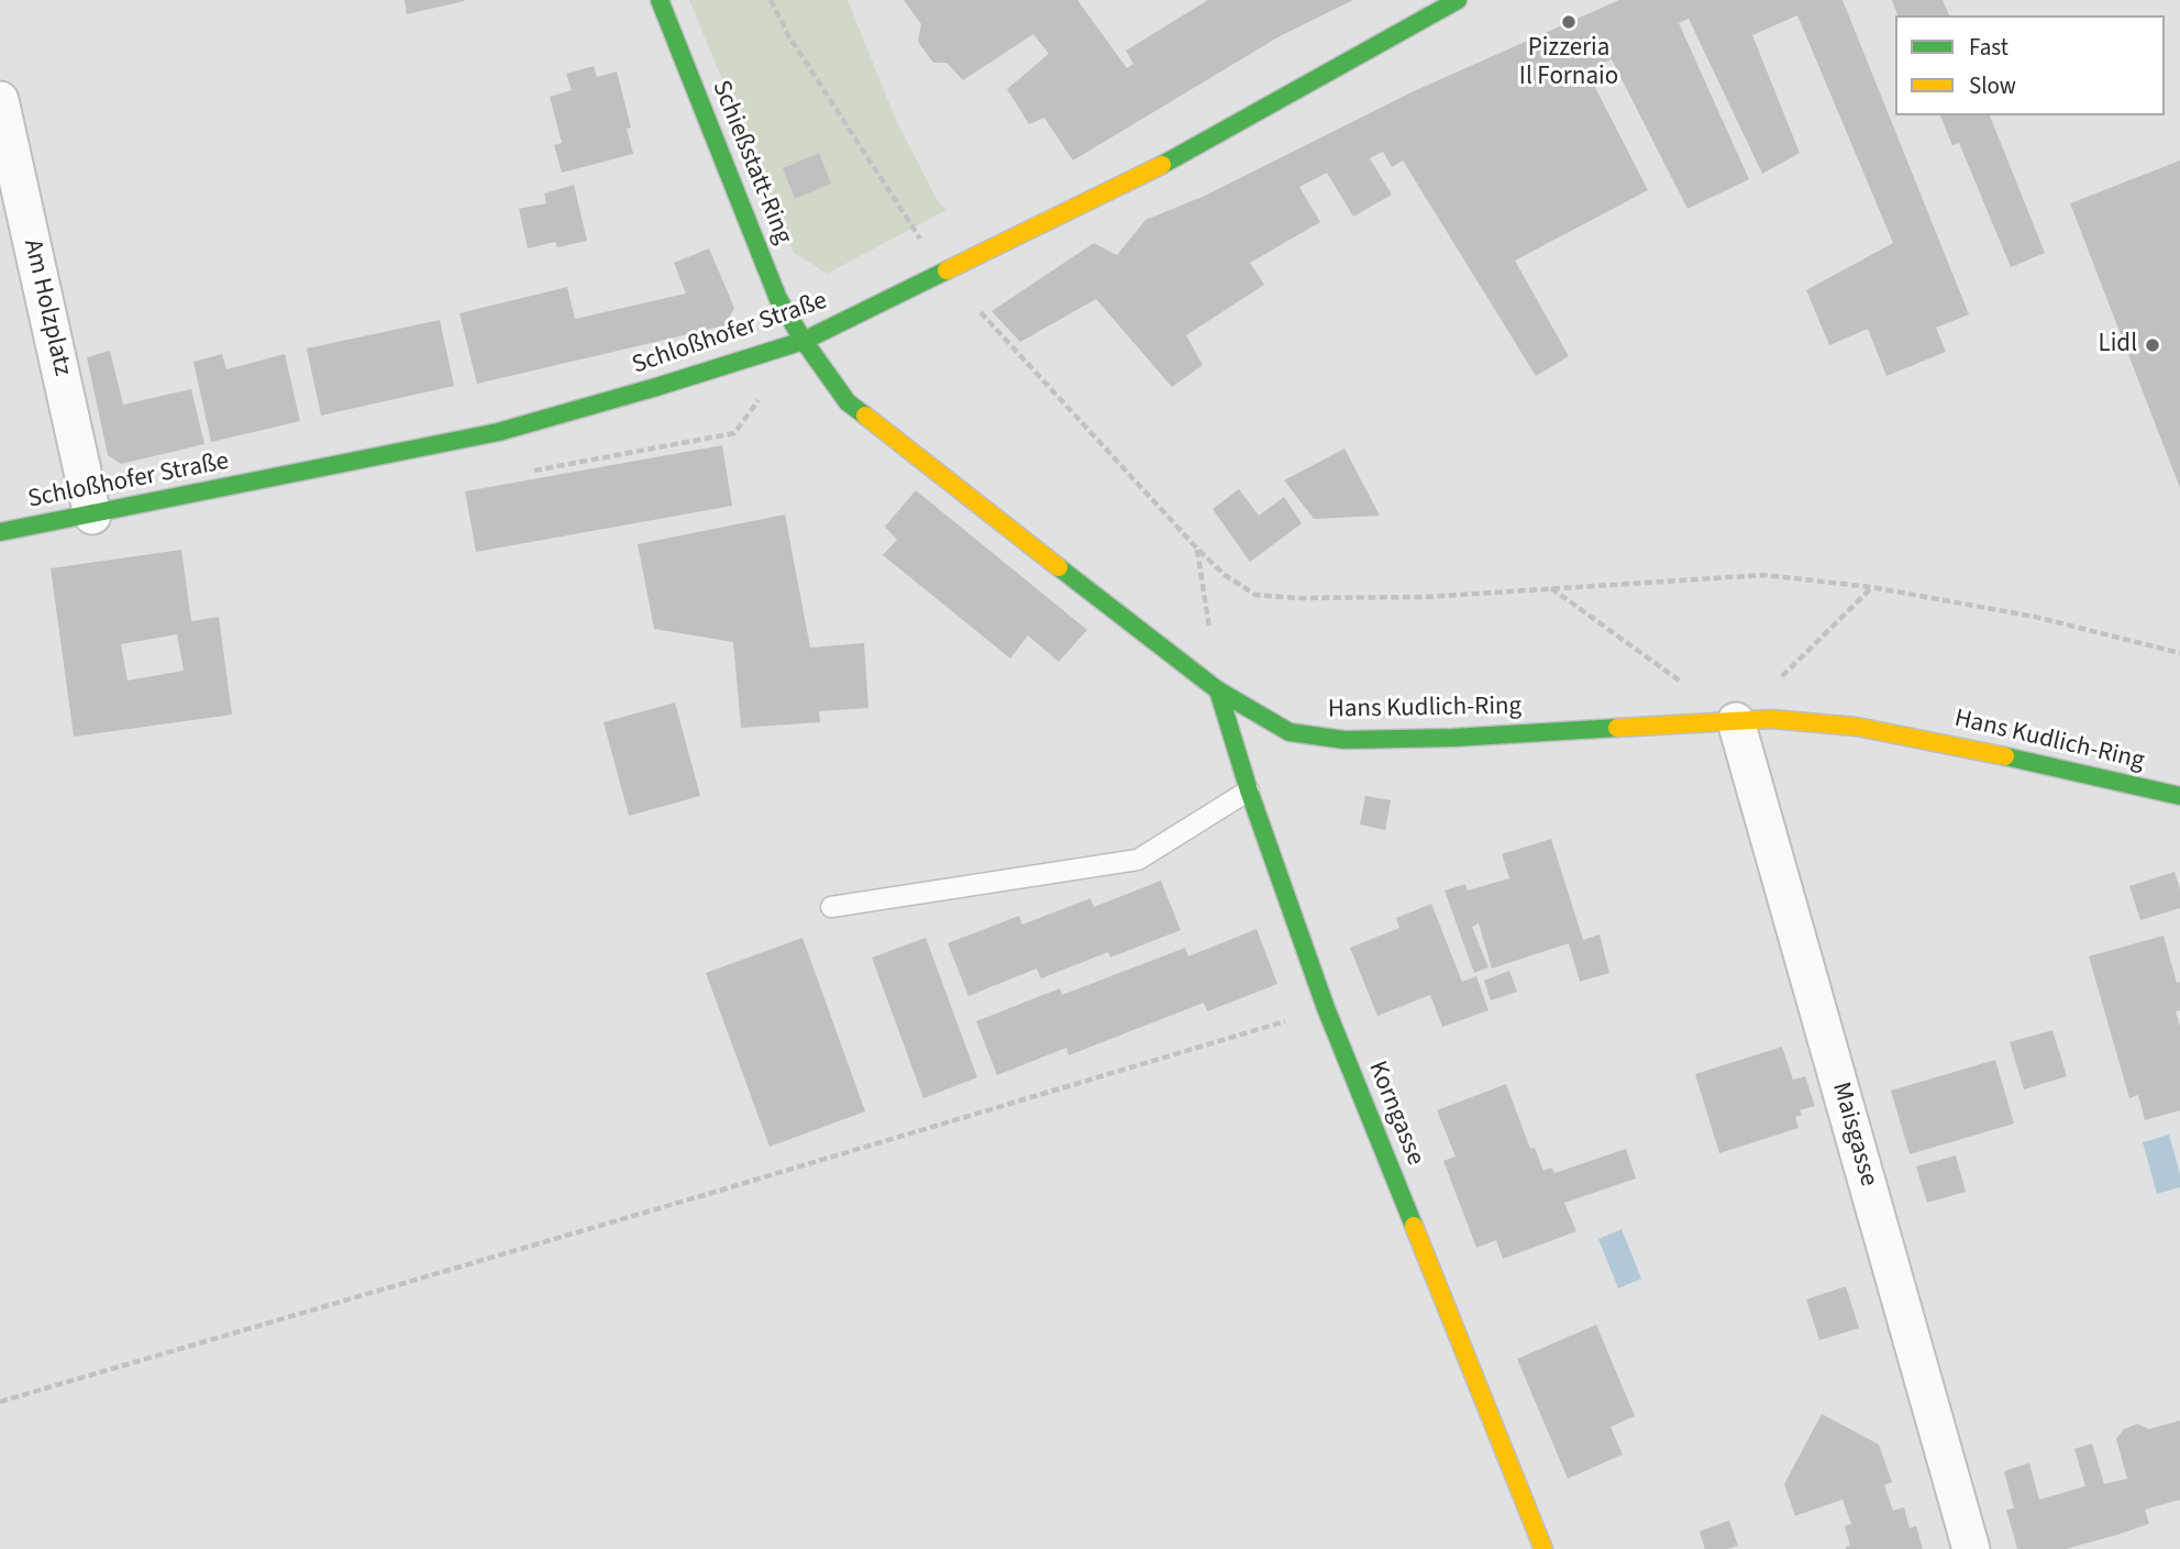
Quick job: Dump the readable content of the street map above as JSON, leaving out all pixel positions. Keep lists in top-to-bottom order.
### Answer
{
  "streets": {
    "street": [
      "Schießstatt-Ring",
      "Am Holzplatz",
      "Schloßhofer Straße",
      "Hans Kudlich-Ring",
      "Korngasse",
      "Maisgasse"
    ]
  },
  "crossings": [
    ["Schießstatt-Ring", "Schloßhofer Straße"],
    ["Schießstatt-Ring", "Hans Kudlich-Ring"],
    ["Am Holzplatz", "Schloßhofer Straße"],
    ["Schloßhofer Straße", "Hans Kudlich-Ring"],
    ["Hans Kudlich-Ring", "Korngasse"],
    ["Hans Kudlich-Ring", "Maisgasse"]
  ],
  "places": ["Pizzeria Il Fornaio", "Lidl"],
  "legend": ["Fast", "Slow"]
}
